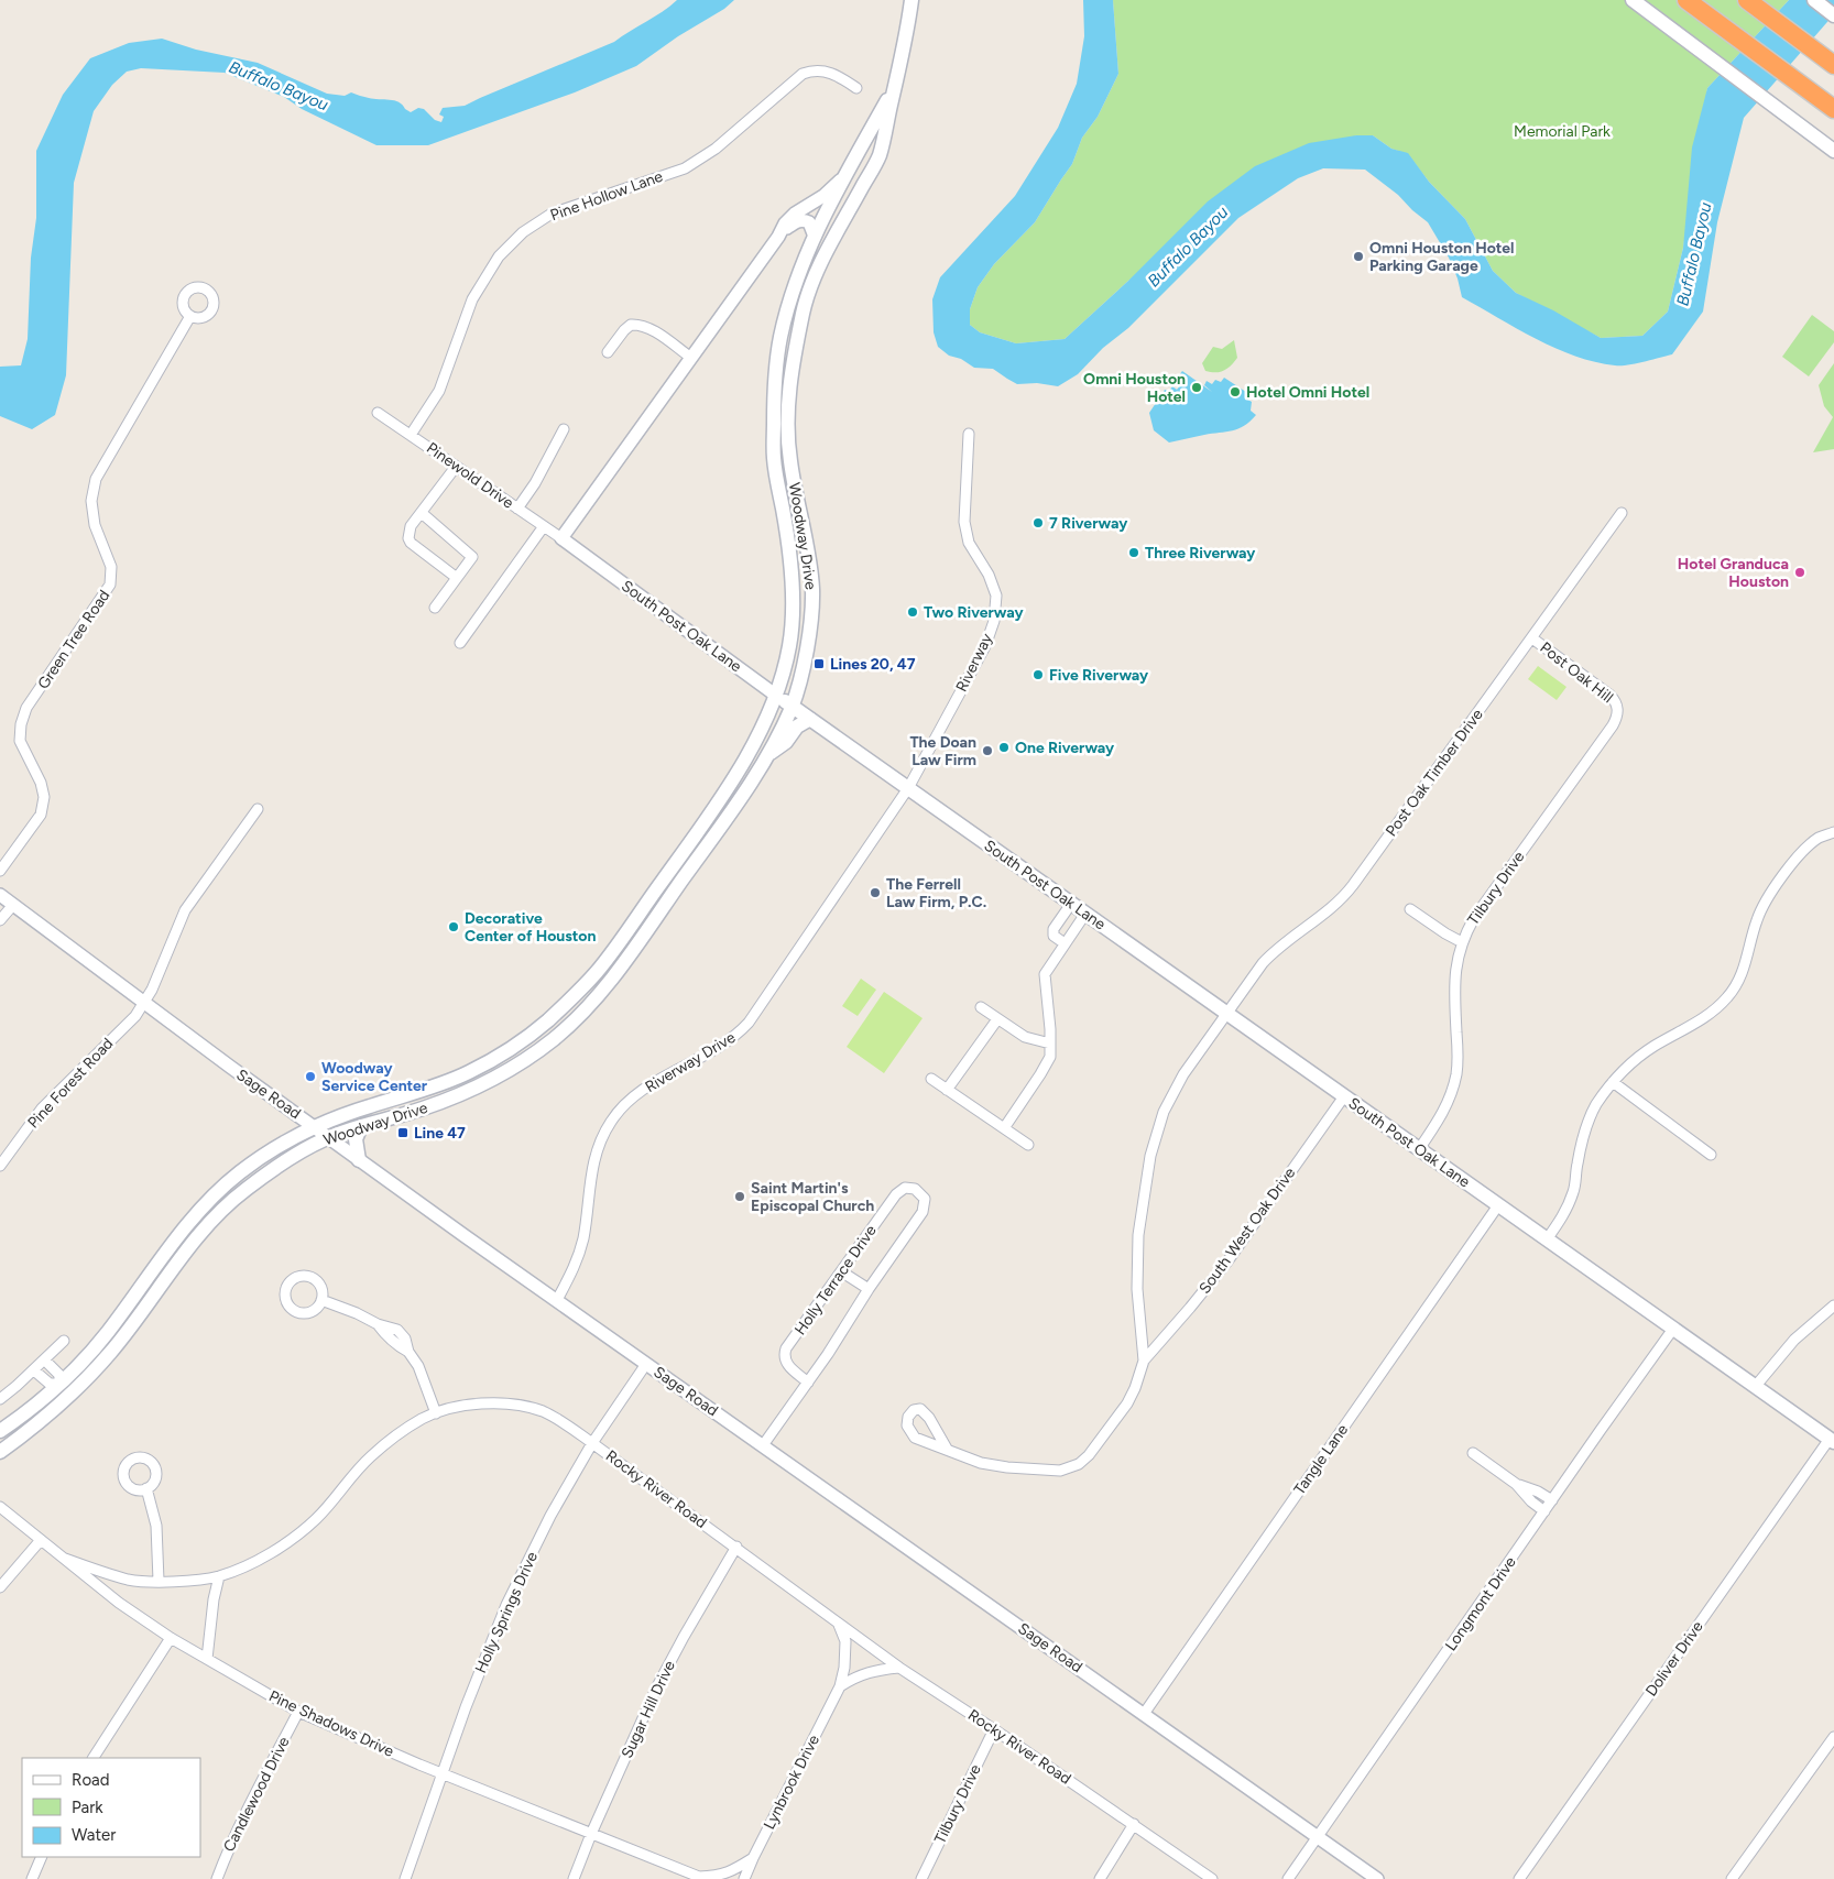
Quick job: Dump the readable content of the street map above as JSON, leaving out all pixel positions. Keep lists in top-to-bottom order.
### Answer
{
  "streets": {
    "main road": ["Woodway Drive", "South Post Oak Lane"],
    "street": [
      "Pine Hollow Lane",
      "Pinewold Drive",
      "Green Tree Road",
      "Riverway",
      "Post Oak Hill",
      "Post Oak Timber Drive",
      "Tilbury Drive",
      "Riverway Drive",
      "Pine Forest Road",
      "Sage Road",
      "South West Oak Drive",
      "Holly Terrace Drive",
      "Tangle Lane",
      "Rocky River Road",
      "Longmont Drive",
      "Holly Springs Drive",
      "Doliver Drive",
      "Sugar Hill Drive",
      "Pine Shadows Drive",
      "Lynbrook Drive",
      "Candlewood Drive"
    ]
  },
  "crossings": [
    ["Pine Hollow Lane", "Pinewold Drive"],
    ["Pinewold Drive", "South Post Oak Lane"],
    ["Woodway Drive", "South Post Oak Lane"],
    ["Woodway Drive", "Sage Road"],
    ["South Post Oak Lane", "Riverway"],
    ["South Post Oak Lane", "Post Oak Timber Drive"],
    ["South Post Oak Lane", "Tilbury Drive"],
    ["South Post Oak Lane", "Riverway Drive"],
    ["South Post Oak Lane", "South West Oak Drive"],
    ["South Post Oak Lane", "Tangle Lane"],
    ["South Post Oak Lane", "Longmont Drive"],
    ["South Post Oak Lane", "Doliver Drive"],
    ["Riverway", "Riverway Drive"],
    ["Post Oak Hill", "Post Oak Timber Drive"],
    ["Post Oak Hill", "Tilbury Drive"],
    ["Post Oak Timber Drive", "South West Oak Drive"],
    ["Tilbury Drive", "Rocky River Road"],
    ["Riverway Drive", "Sage Road"],
    ["Pine Forest Road", "Sage Road"],
    ["Sage Road", "Holly Terrace Drive"],
    ["Sage Road", "Tangle Lane"],
    ["Sage Road", "Longmont Drive"],
    ["Sage Road", "Holly Springs Drive"],
    ["Rocky River Road", "Holly Springs Drive"],
    ["Rocky River Road", "Sugar Hill Drive"],
    ["Rocky River Road", "Pine Shadows Drive"],
    ["Rocky River Road", "Lynbrook Drive"],
    ["Holly Springs Drive", "Pine Shadows Drive"],
    ["Sugar Hill Drive", "Pine Shadows Drive"],
    ["Pine Shadows Drive", "Lynbrook Drive"],
    ["Pine Shadows Drive", "Candlewood Drive"]
  ],
  "water": ["Buffalo Bayou"],
  "parks": ["Memorial Park"],
  "places": {
    "other": [
      "Omni Houston Hotel Parking Garage",
      "Omni Houston Hotel",
      "Hotel Omni Hotel",
      "7 Riverway",
      "Three Riverway",
      "Hotel Granduca Houston",
      "Two Riverway",
      "Five Riverway",
      "One Riverway",
      "The Doan Law Firm",
      "The Ferrell Law Firm, P.C.",
      "Decorative Center of Houston",
      "Woodway Service Center",
      "Saint Martin's Episcopal Church"
    ],
    "transit": ["Lines 20, 47", "Line 47"]
  },
  "legend": ["Road", "Park", "Water"]
}
